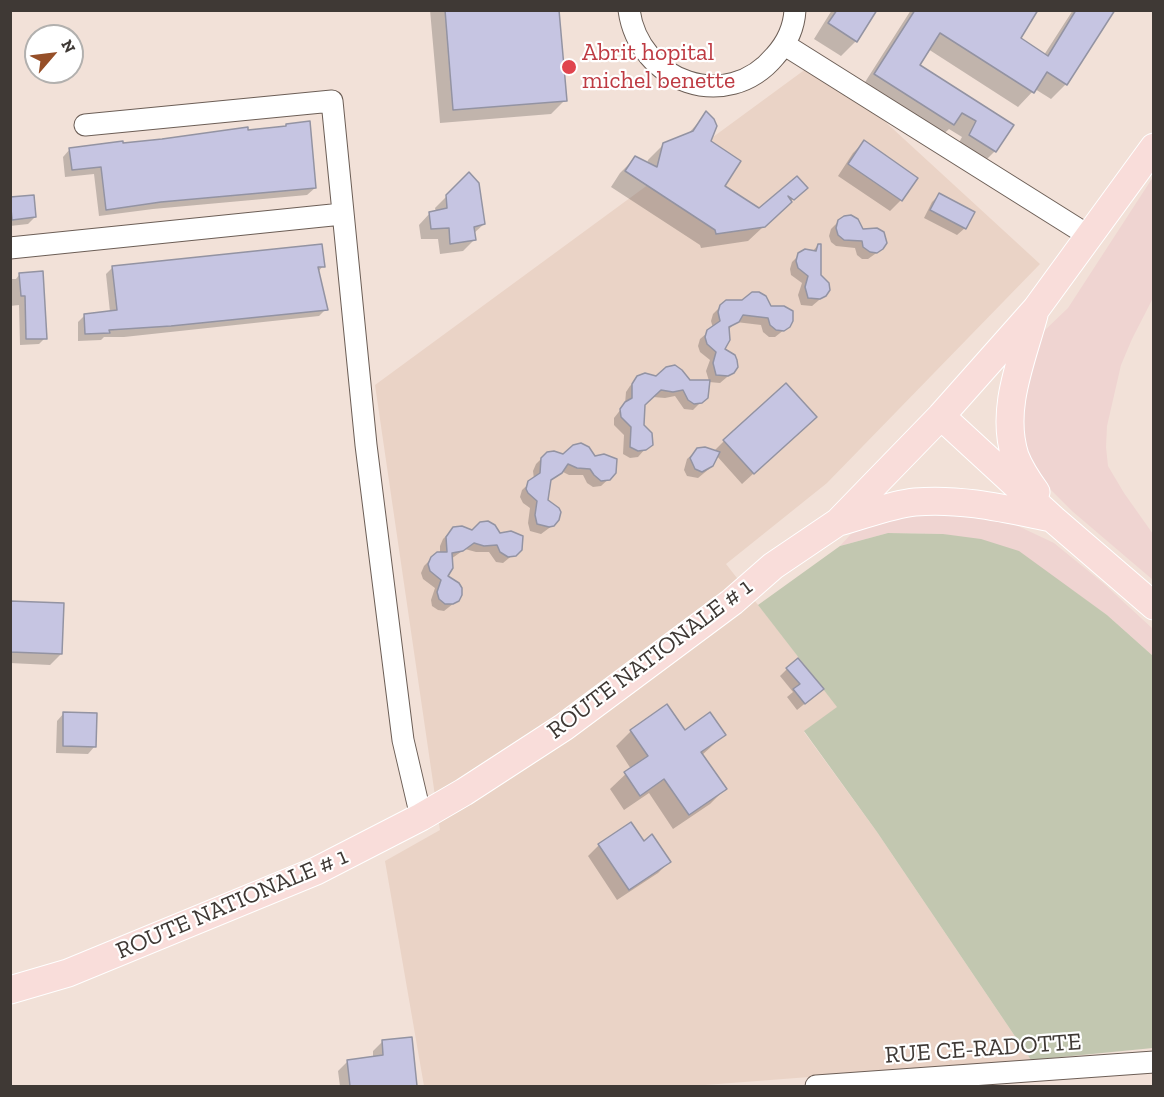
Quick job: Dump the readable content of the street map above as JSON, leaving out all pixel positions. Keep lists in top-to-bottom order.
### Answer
{
  "streets": {
    "main road": ["ROUTE NATIONALE # 1"],
    "street": ["RUE CE-RADOTTE"]
  },
  "places": ["Abrit hopital michel benette"],
  "north": "top right"
}
